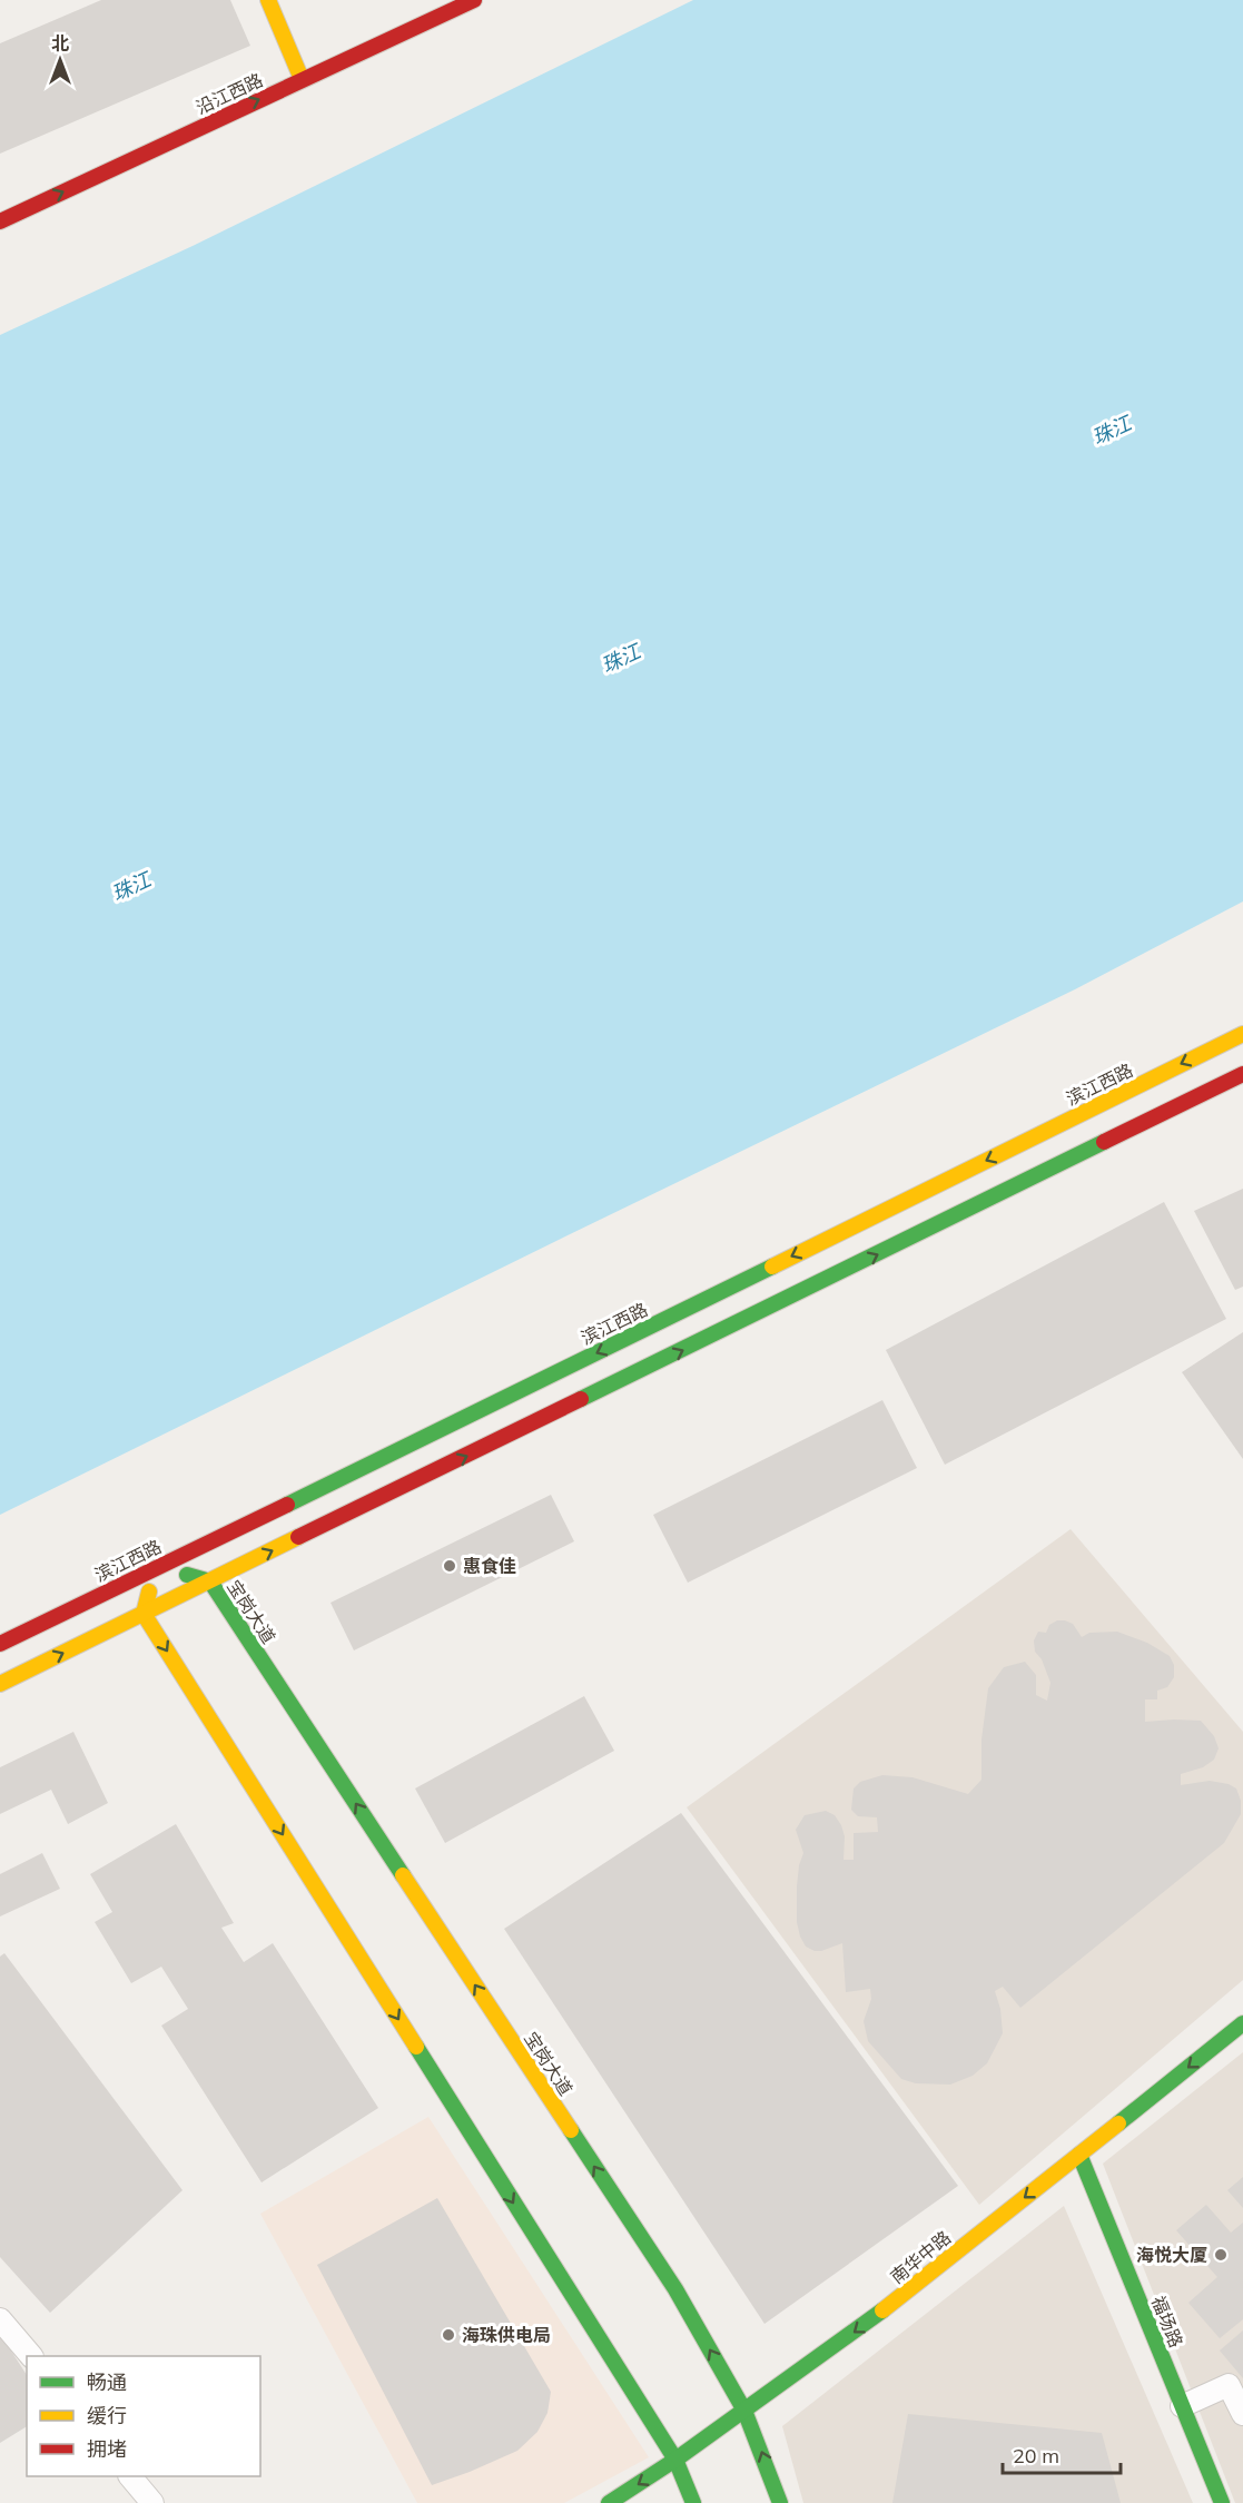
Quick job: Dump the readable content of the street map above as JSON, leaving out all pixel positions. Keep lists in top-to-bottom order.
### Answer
{
  "streets": {
    "main road": [
      "沿江西路",
      "滨江西路",
      "宝岗大道",
      "南华中路",
      "福场路"
    ]
  },
  "crossings": [
    ["滨江西路", "宝岗大道"],
    ["宝岗大道", "南华中路"],
    ["南华中路", "福场路"]
  ],
  "one_way": ["沿江西路", "南华中路"],
  "water": ["珠江"],
  "places": ["惠食佳", "海悦大厦", "海珠供电局"],
  "legend": ["畅通", "缓行", "拥堵"],
  "scale_bar": "20 m",
  "north": "top"
}
